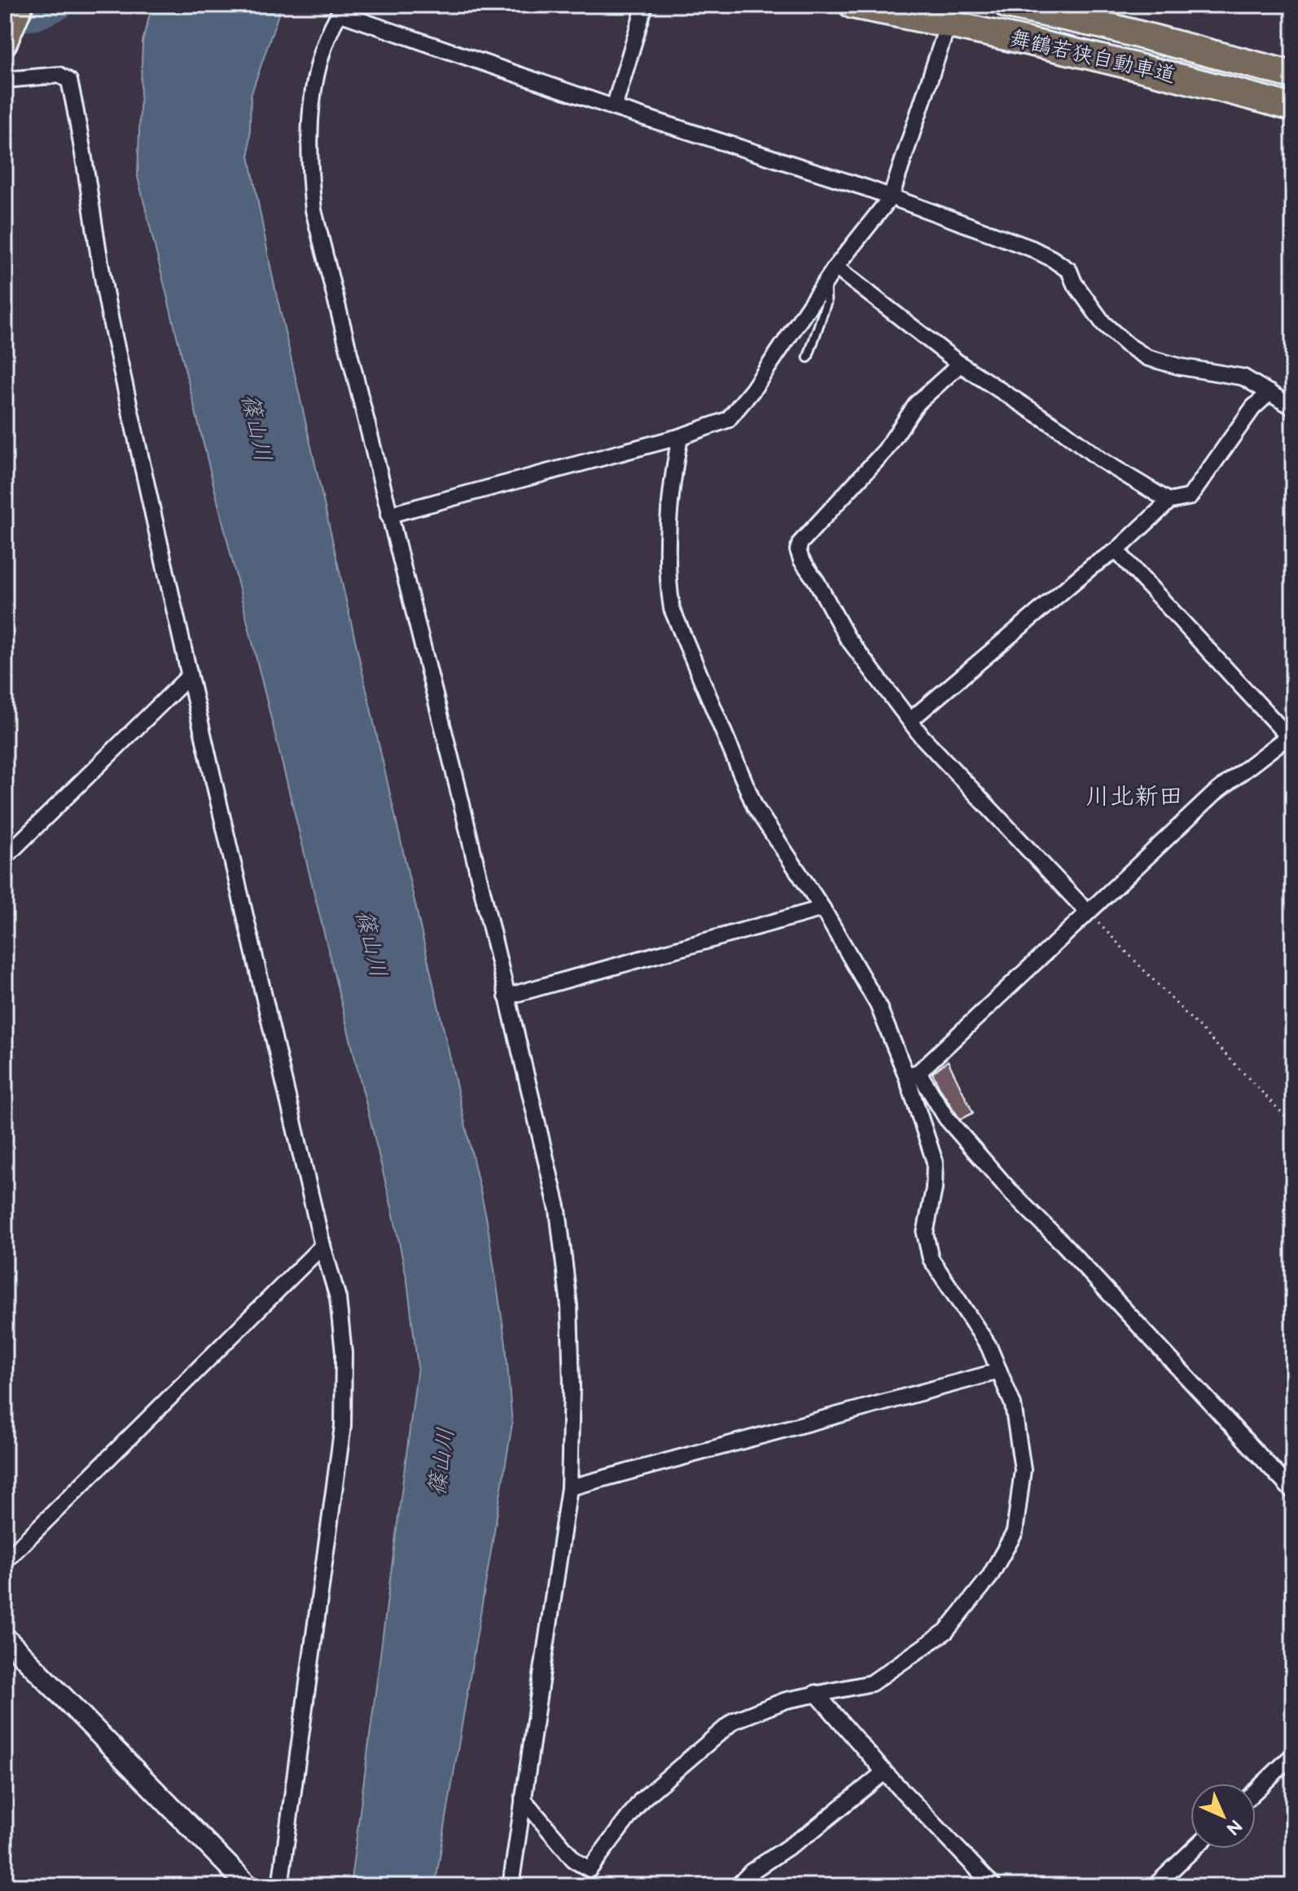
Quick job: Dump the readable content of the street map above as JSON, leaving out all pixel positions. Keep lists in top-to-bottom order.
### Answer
{
  "streets": {
    "highway": ["舞鶴若狭自動車道"]
  },
  "districts": ["川北新田"],
  "water": ["篠山川"],
  "north": "bottom right"
}
